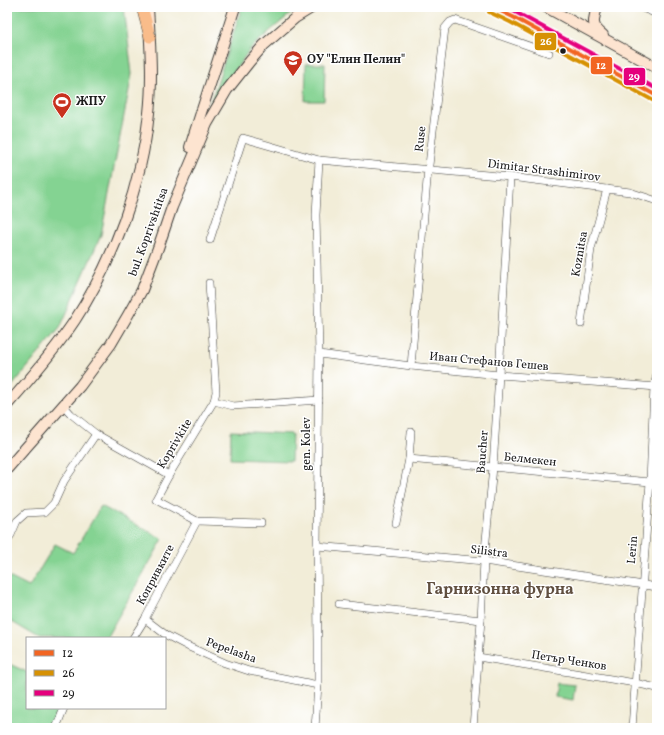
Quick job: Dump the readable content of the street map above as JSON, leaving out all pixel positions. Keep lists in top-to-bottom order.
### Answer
{
  "streets": {
    "main road": ["bul. Koprivshtitsa"],
    "street": [
      "Ruse",
      "Dimitar Strashimirov",
      "Koznitsa",
      "Иван Стефанов Гешев",
      "Koprivkite",
      "gen. Kolev",
      "Baucher",
      "Белмекен",
      "Lerin",
      "Silistra",
      "Копривките",
      "Pepelasha",
      "Петър Ченков"
    ]
  },
  "crossings": [
    ["Ruse", "Dimitar Strashimirov"],
    ["Ruse", "Иван Стефанов Гешев"],
    ["Dimitar Strashimirov", "Koznitsa"],
    ["Dimitar Strashimirov", "gen. Kolev"],
    ["Dimitar Strashimirov", "Baucher"],
    ["Иван Стефанов Гешев", "gen. Kolev"],
    ["Иван Стефанов Гешев", "Baucher"],
    ["Иван Стефанов Гешев", "Lerin"],
    ["gen. Kolev", "Silistra"],
    ["gen. Kolev", "Pepelasha"],
    ["Baucher", "Белмекен"],
    ["Baucher", "Silistra"],
    ["Baucher", "Петър Ченков"],
    ["Белмекен", "Lerin"],
    ["Lerin", "Silistra"],
    ["Lerin", "Петър Ченков"],
    ["Копривките", "Pepelasha"]
  ],
  "districts": ["Гарнизонна фурна"],
  "places": {
    "school or university": ["ОУ \"Елин Пелин\""],
    "sports": ["ЖПУ"]
  },
  "lines": ["transit line 12", "transit line 29", "transit line 26"],
  "legend": ["12", "26", "29"]
}
